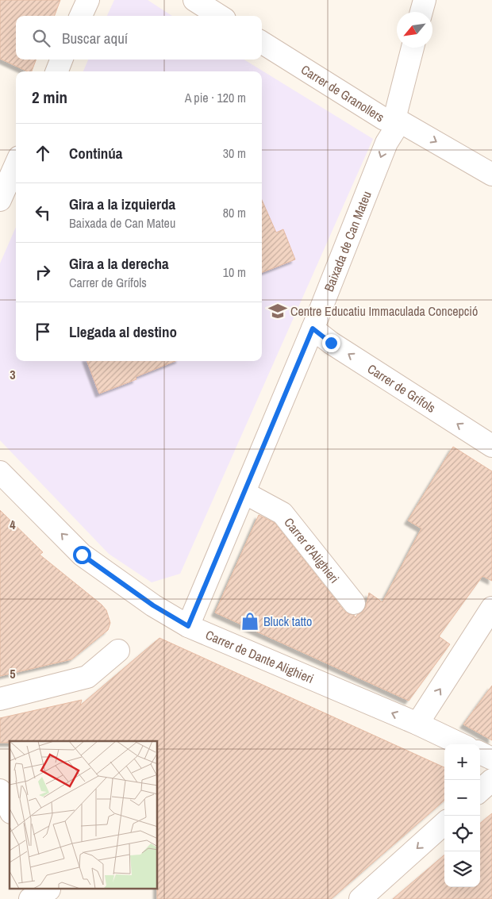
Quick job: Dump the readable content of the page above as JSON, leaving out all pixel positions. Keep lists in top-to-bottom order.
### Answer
{
  "streets": {
    "street": [
      "Carrer de Granollers",
      "Baixada de Can Mateu",
      "Carrer de Grífols",
      "Carrer d'Alighieri",
      "Carrer de Dante Alighieri"
    ]
  },
  "crossings": [
    ["Carrer de Granollers", "Baixada de Can Mateu"],
    ["Baixada de Can Mateu", "Carrer de Grífols"],
    ["Baixada de Can Mateu", "Carrer d'Alighieri"],
    ["Baixada de Can Mateu", "Carrer de Dante Alighieri"]
  ],
  "one_way": [
    "Carrer de Granollers",
    "Baixada de Can Mateu",
    "Carrer de Grífols",
    "Carrer de Dante Alighieri"
  ],
  "places": {
    "school or university": ["Centre Educatiu Immaculada Concepció"],
    "shop": ["Bluck tatto"]
  },
  "north": "bottom left",
  "page": {
    "search": "Buscar aquí",
    "heading": ["2 min", "A pie · 120 m"],
    "list": [
      ["Continúa", "30 m"],
      ["Gira a la izquierda", "Baixada de Can Mateu", "80 m"],
      ["Gira a la derecha", "Carrer de Grífols", "10 m"],
      "Llegada al destino"
    ],
    "map_buttons": ["+", "−"]
  },
  "grid": {
    "rows": ["3", "4", "5"]
  }
}
